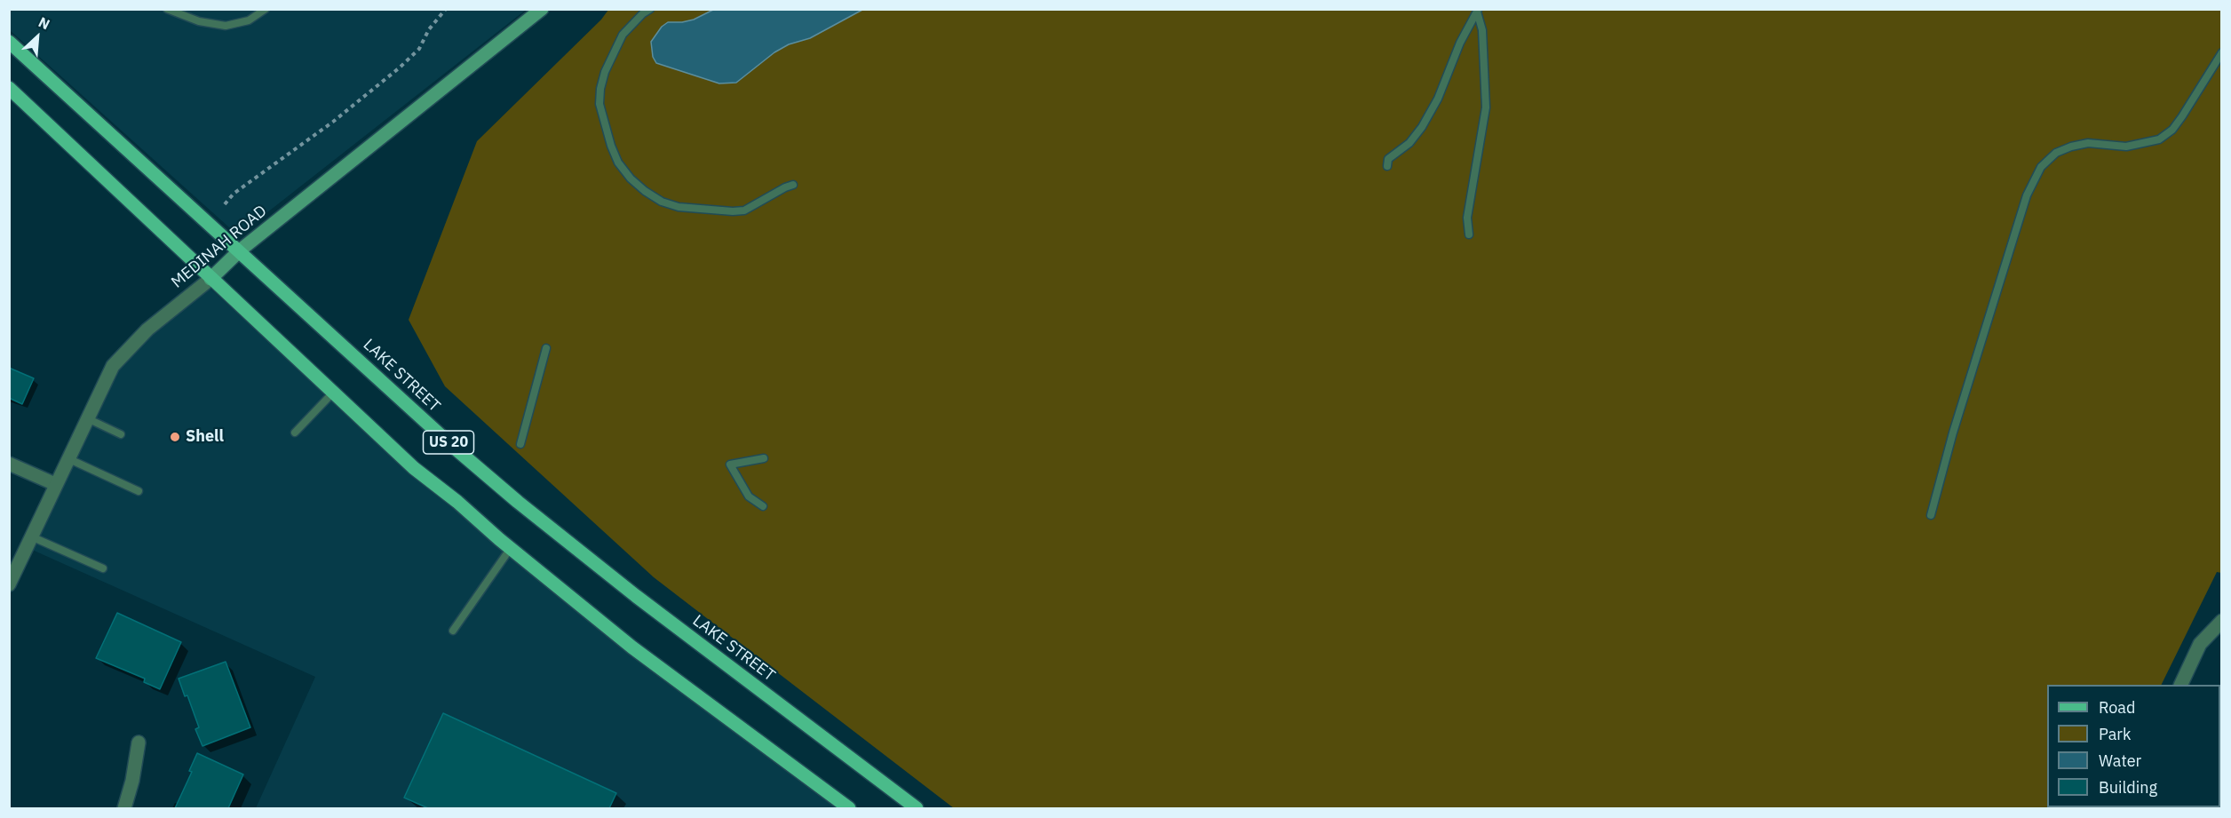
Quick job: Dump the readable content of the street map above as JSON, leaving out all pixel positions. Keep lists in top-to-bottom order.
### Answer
{
  "streets": {
    "main road": ["MEDINAH ROAD", "LAKE STREET", "US 20"]
  },
  "crossings": [
    ["MEDINAH ROAD", "LAKE STREET"],
    ["MEDINAH ROAD", "US 20"]
  ],
  "places": ["Shell"],
  "legend": [
    "Road",
    "Park",
    "Water",
    "Building"
  ],
  "north": "top right"
}
